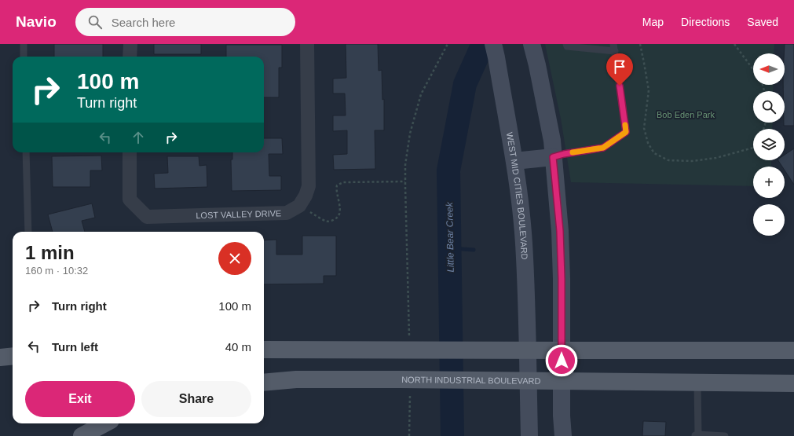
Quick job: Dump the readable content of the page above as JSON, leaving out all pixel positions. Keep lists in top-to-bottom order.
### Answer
{
  "streets": {
    "main road": ["WEST MID CITIES BOULEVARD", "NORTH INDUSTRIAL BOULEVARD"],
    "street": ["LOST VALLEY DRIVE"]
  },
  "crossings": [
    ["WEST MID CITIES BOULEVARD", "NORTH INDUSTRIAL BOULEVARD"]
  ],
  "water": ["Little Bear Creek"],
  "parks": ["Bob Eden Park"],
  "north": "left",
  "page": {
    "header": "Navio",
    "search": "Search here",
    "nav": ["Map", "Directions", "Saved"],
    "map_buttons": ["+", "−"],
    "turn": ["100 m", "Turn right"],
    "heading": ["1 min", "160 m · 10:32"],
    "list": [
      {
        "name": "Turn right",
        "value": "100 m"
      },
      {
        "name": "Turn left",
        "value": "40 m"
      }
    ],
    "buttons": ["Exit", "Share"]
  }
}
